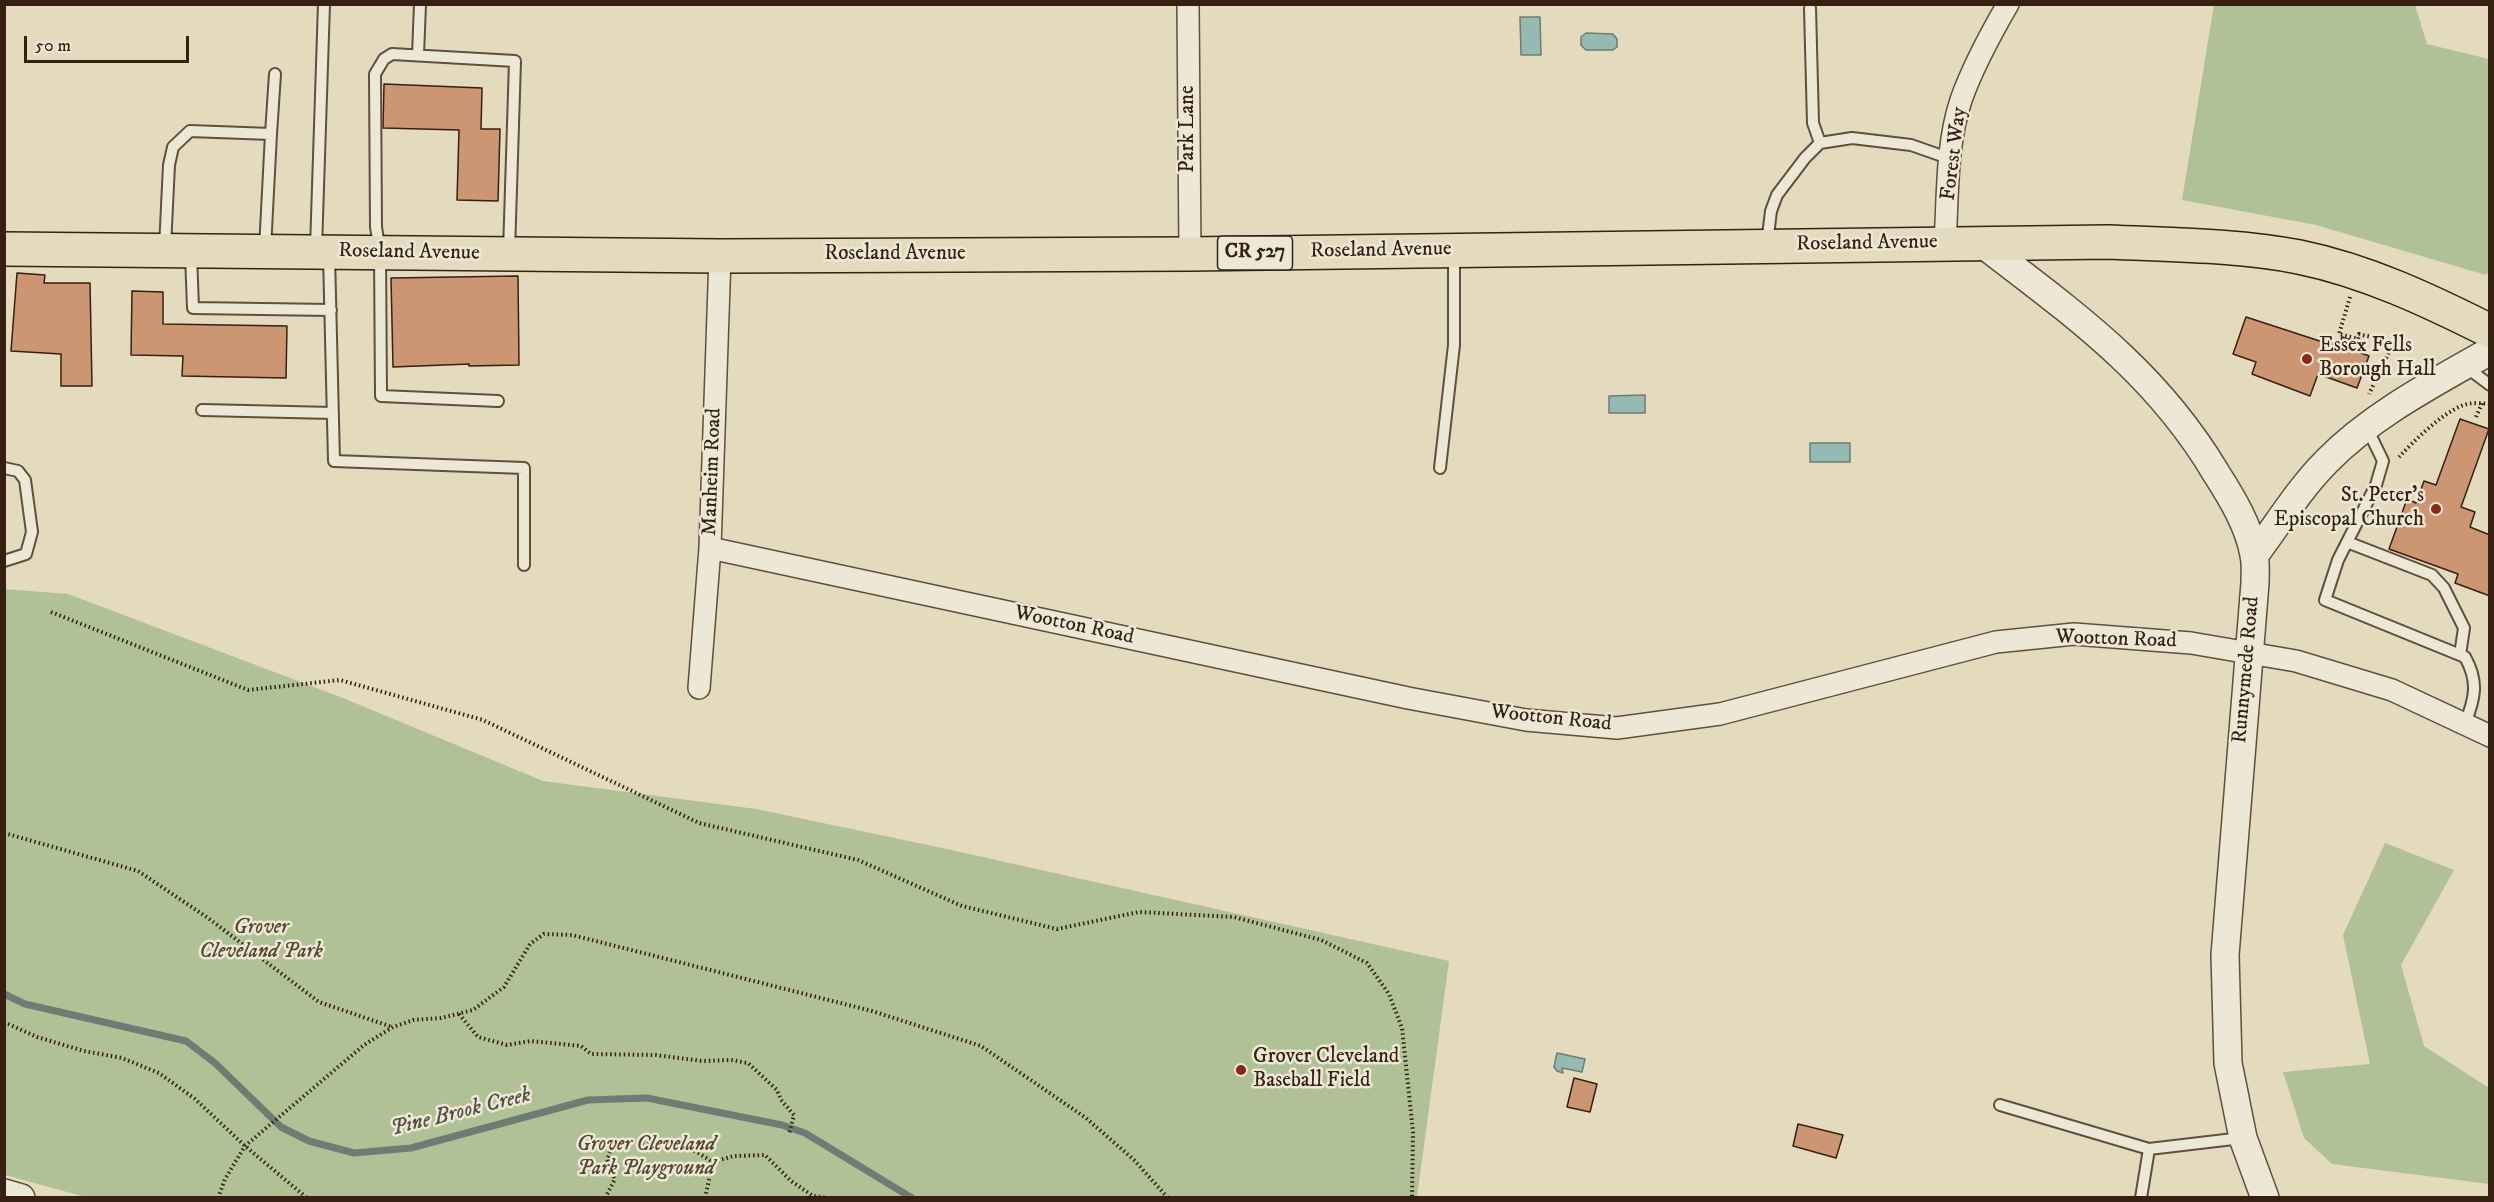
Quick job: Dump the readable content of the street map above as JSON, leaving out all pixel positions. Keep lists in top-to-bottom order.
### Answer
{
  "streets": {
    "main road": ["Roseland Avenue", "CR 527"],
    "street": [
      "Park Lane",
      "Forest Way",
      "Manheim Road",
      "Wootton Road",
      "Runnymede Road"
    ]
  },
  "crossings": [
    ["Park Lane", "Roseland Avenue"],
    ["Forest Way", "Roseland Avenue"],
    ["Roseland Avenue", "Manheim Road"],
    ["Roseland Avenue", "Runnymede Road"],
    ["Manheim Road", "Wootton Road"],
    ["Wootton Road", "Runnymede Road"]
  ],
  "water": ["Pine Brook Creek"],
  "parks": ["Grover Cleveland Park", "Grover Cleveland Park Playground"],
  "places": ["Essex Fells Borough Hall", "St. Peter's Episcopal Church", "Grover Cleveland Baseball Field"],
  "scale_bar": "50 m"
}
